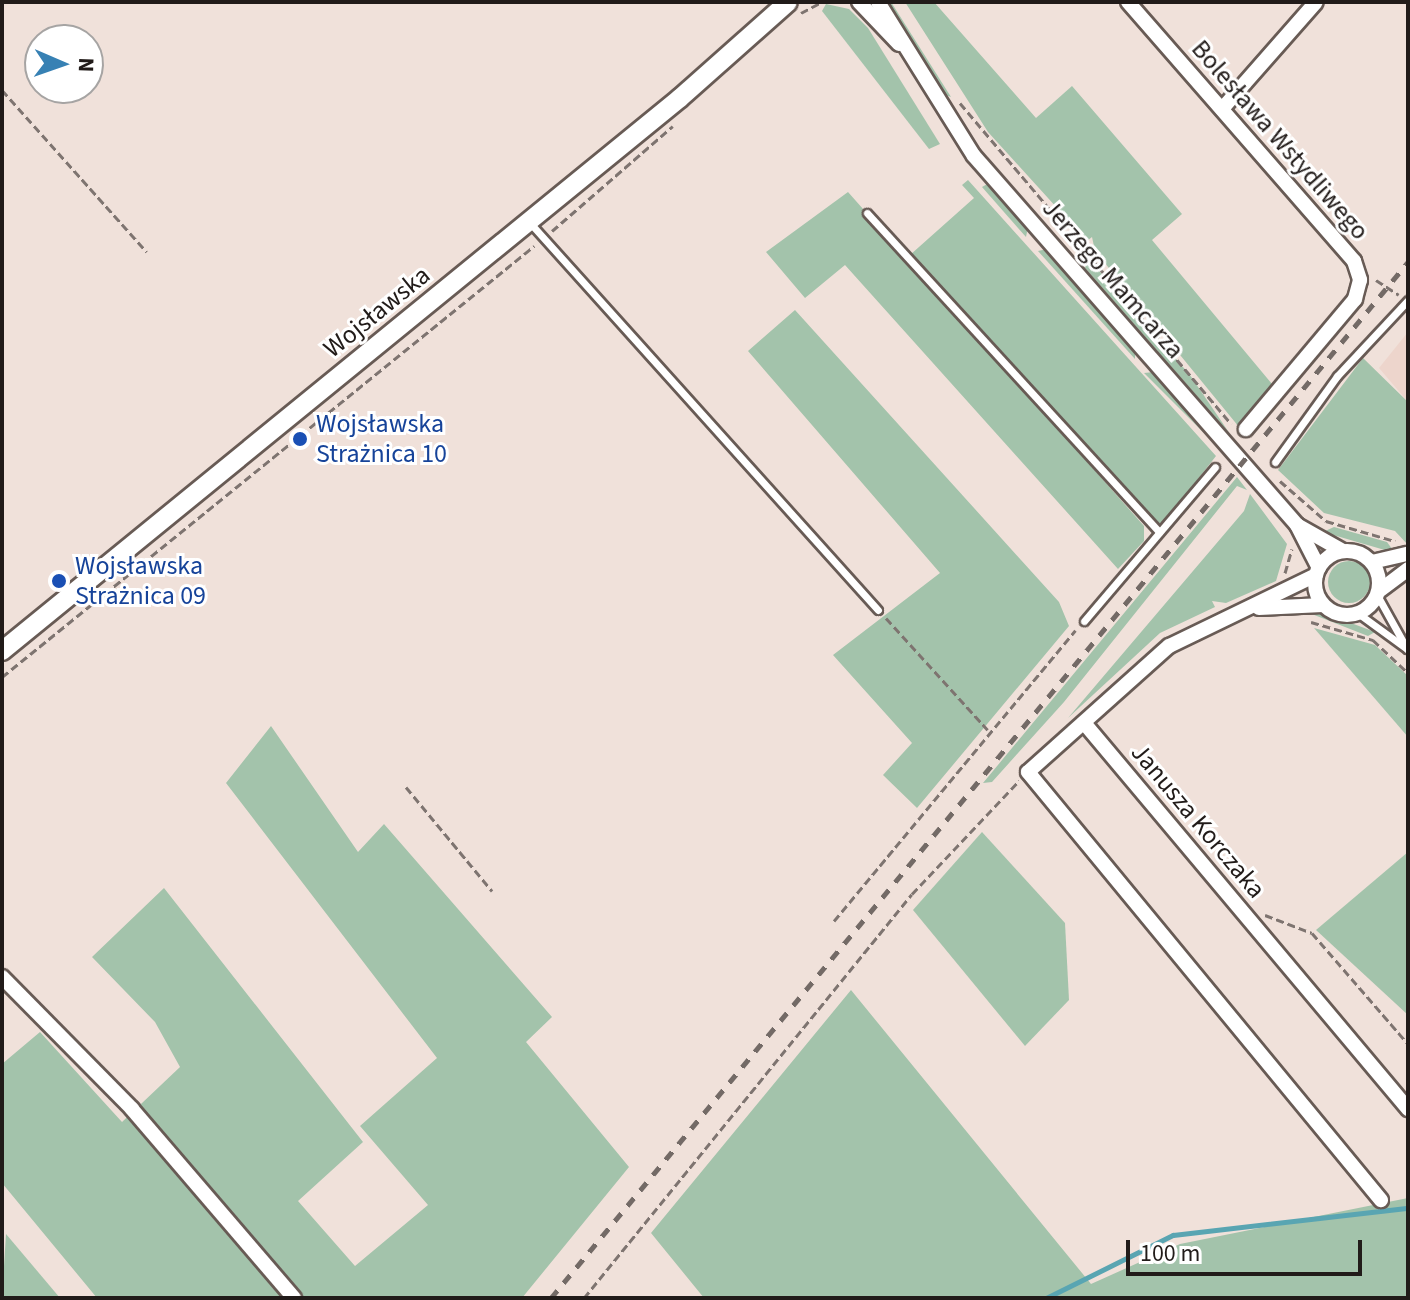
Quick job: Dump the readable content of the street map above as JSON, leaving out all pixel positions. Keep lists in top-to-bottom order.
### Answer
{
  "streets": {
    "street": [
      "Bolesława Wstydliwego",
      "Jerzego Mamcarza",
      "Wojsławska",
      "Janusza Korczaka"
    ]
  },
  "places": ["Wojsławska Strażnica 10", "Wojsławska Strażnica 09"],
  "scale_bar": "100 m",
  "north": "right"
}
